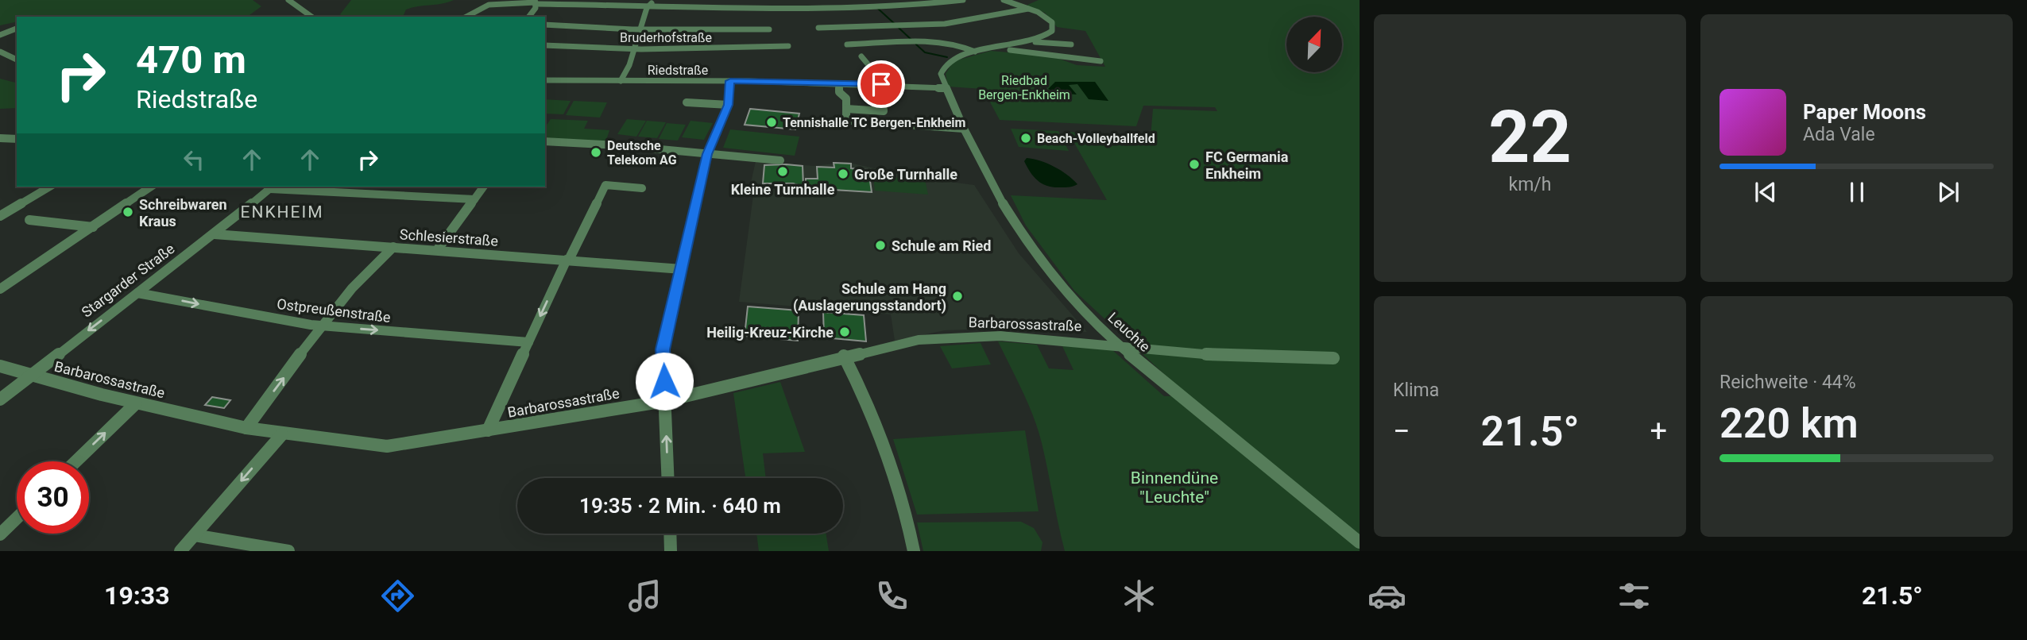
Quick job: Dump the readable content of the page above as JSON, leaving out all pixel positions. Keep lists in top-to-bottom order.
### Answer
{
  "streets": {
    "street": [
      "Bruderhofstraße",
      "Riedstraße",
      "Schlesierstraße",
      "Stargarder Straße",
      "Ostpreußenstraße",
      "Barbarossastraße",
      "Leuchte"
    ]
  },
  "crossings": [
    ["Riedstraße", "Leuchte"],
    ["Schlesierstraße", "Stargarder Straße"],
    ["Stargarder Straße", "Ostpreußenstraße"],
    ["Stargarder Straße", "Barbarossastraße"],
    ["Barbarossastraße", "Leuchte"]
  ],
  "one_way": ["Ostpreußenstraße"],
  "districts": ["ENKHEIM"],
  "parks": ["Riedbad Bergen-Enkheim", "Binnendüne \"Leuchte\""],
  "places": [
    "Tennishalle TC Bergen-Enkheim",
    "Beach-Volleyballfeld",
    "Deutsche Telekom AG",
    "FC Germania Enkheim",
    "Kleine Turnhalle",
    "Große Turnhalle",
    "Schreibwaren Kraus",
    "Schule am Ried",
    "Schule am Hang (Auslagerungsstandort)",
    "Heilig-Kreuz-Kirche"
  ],
  "north": "top right",
  "page": {
    "tile": [
      ["22", "km/h"],
      "Klima",
      ["Reichweite · 44%", "220 km"]
    ],
    "turn": ["470 m", "Riedstraße"],
    "song": ["Paper Moons", "Ada Vale"],
    "heat": ["−", "21.5°", "+"],
    "limit": "30",
    "trip": "19:35 · 2 Min. · 640 m",
    "tabs": ["19:33", "21.5°"]
  }
}
